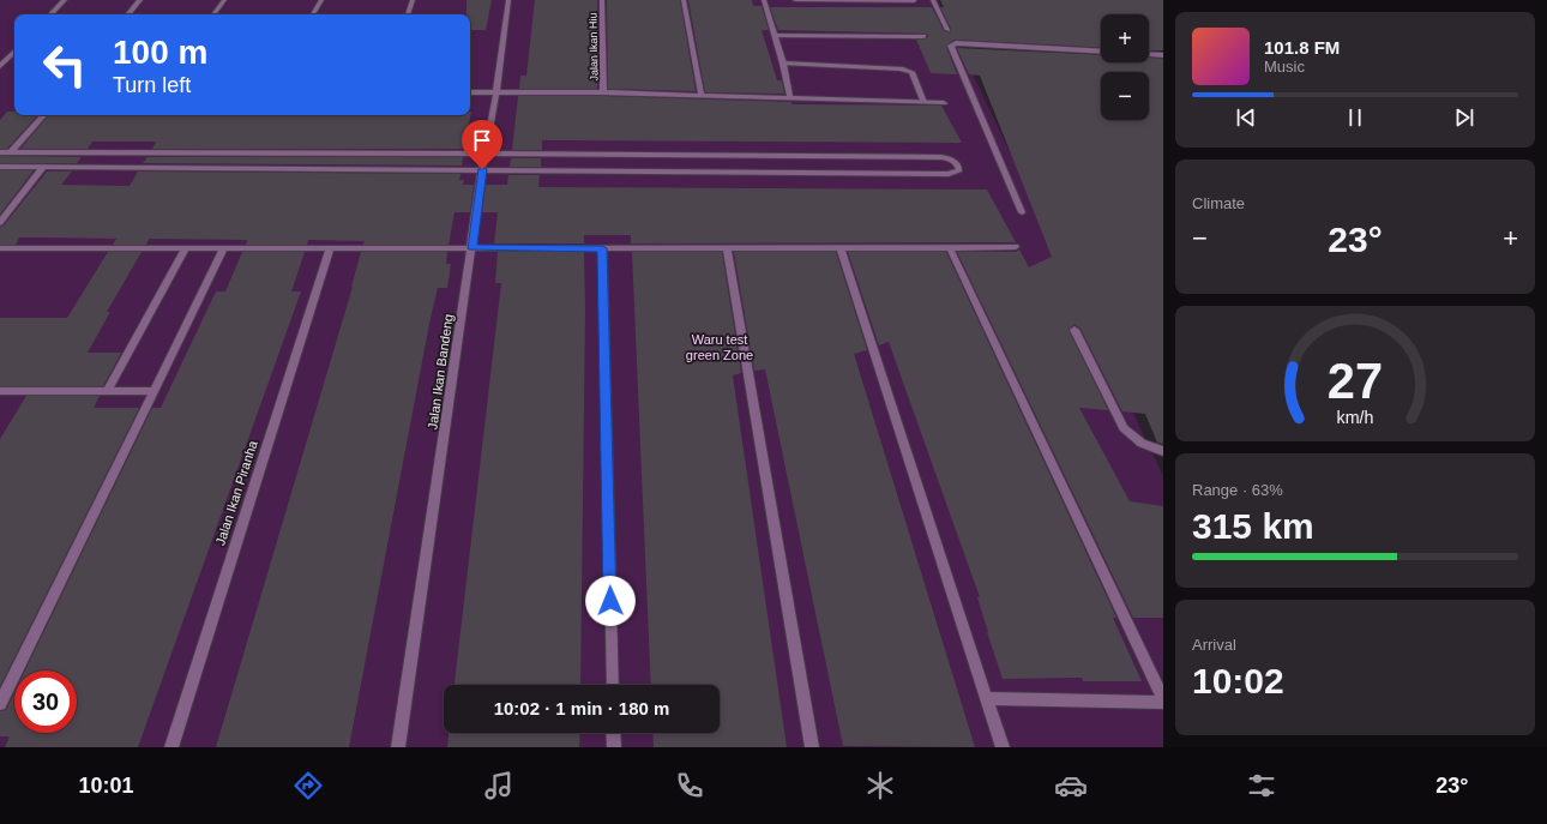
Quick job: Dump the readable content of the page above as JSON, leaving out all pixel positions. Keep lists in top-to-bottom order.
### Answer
{
  "streets": {
    "street": ["Jalan Ikan Hiu", "Jalan Ikan Bandeng", "Jalan Ikan Piranha"]
  },
  "parks": ["Waru test green Zone"],
  "page": {
    "map_buttons": ["+", "−"],
    "turn": ["100 m", "Turn left"],
    "song": ["101.8 FM", "Music"],
    "tile": [
      "Climate",
      ["Range · 63%", "315 km"],
      ["Arrival", "10:02"]
    ],
    "heat": ["−", "23°", "+"],
    "limit": "30",
    "trip": "10:02 · 1 min · 180 m",
    "tabs": ["10:01", "23°"],
    "gauge": ["27", "km/h"]
  }
}
